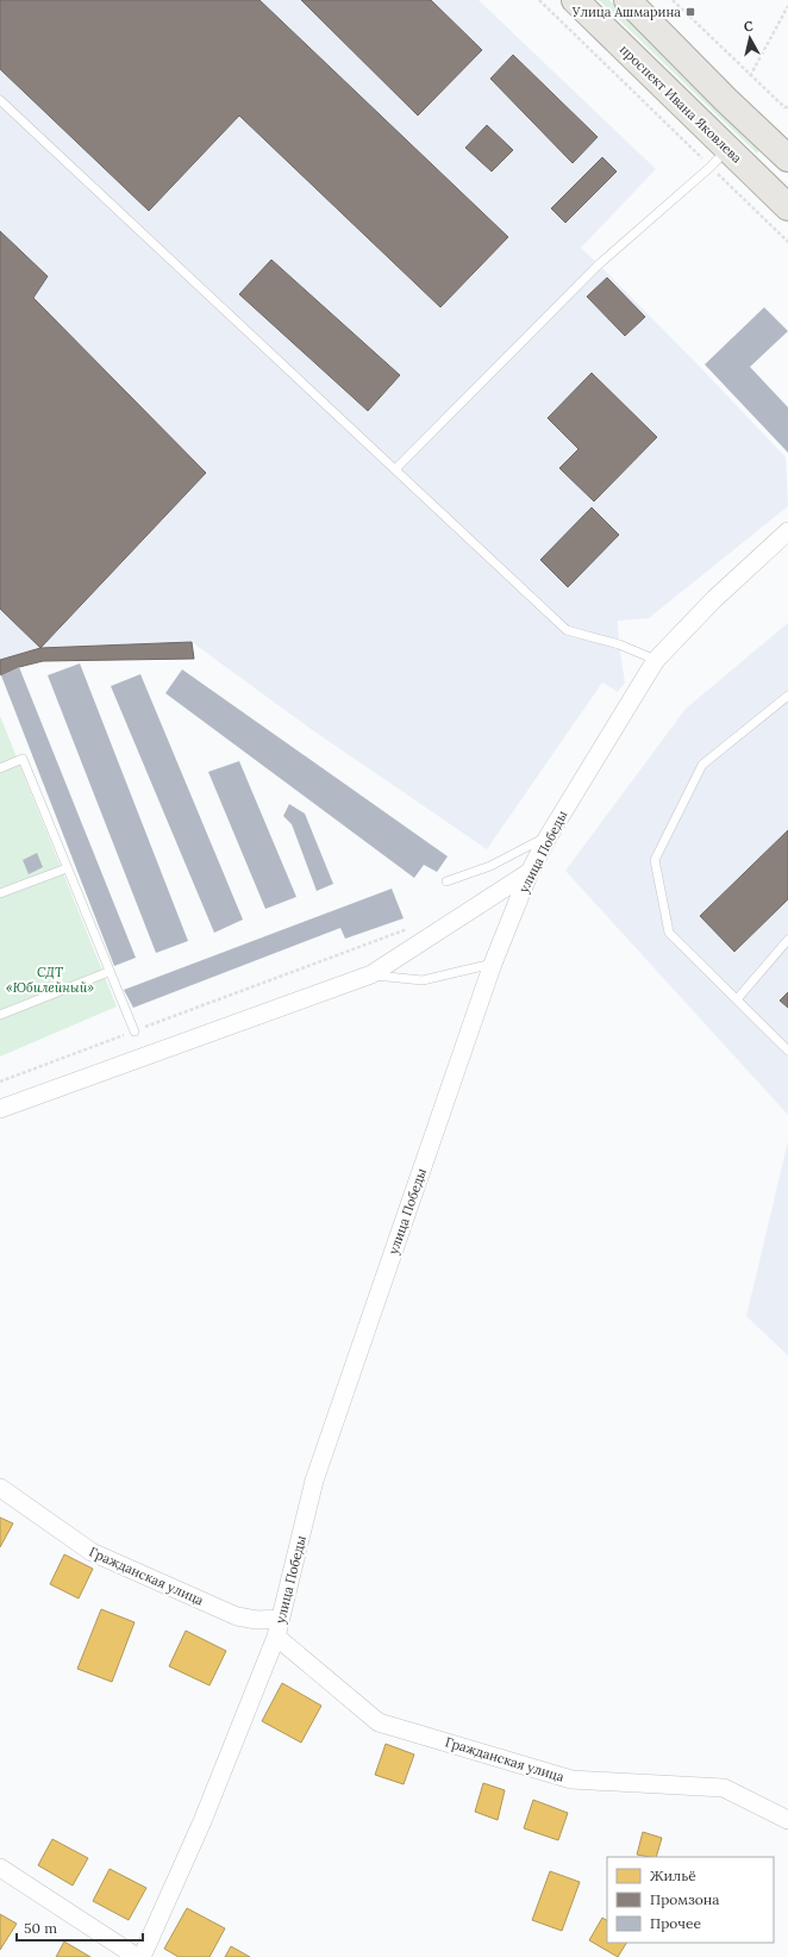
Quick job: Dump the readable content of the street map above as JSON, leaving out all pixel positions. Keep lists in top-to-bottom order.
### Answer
{
  "streets": {
    "main road": ["проспект Ивана Яковлева"],
    "street": ["улица Победы", "Гражданская улица"]
  },
  "crossings": [
    ["улица Победы", "Гражданская улица"]
  ],
  "parks": ["СДТ «Юбилейный»"],
  "places": {
    "transit": ["Улица Ашмарина"]
  },
  "legend": ["Жильё", "Промзона", "Прочее"],
  "scale_bar": "50 m",
  "north": "top"
}
